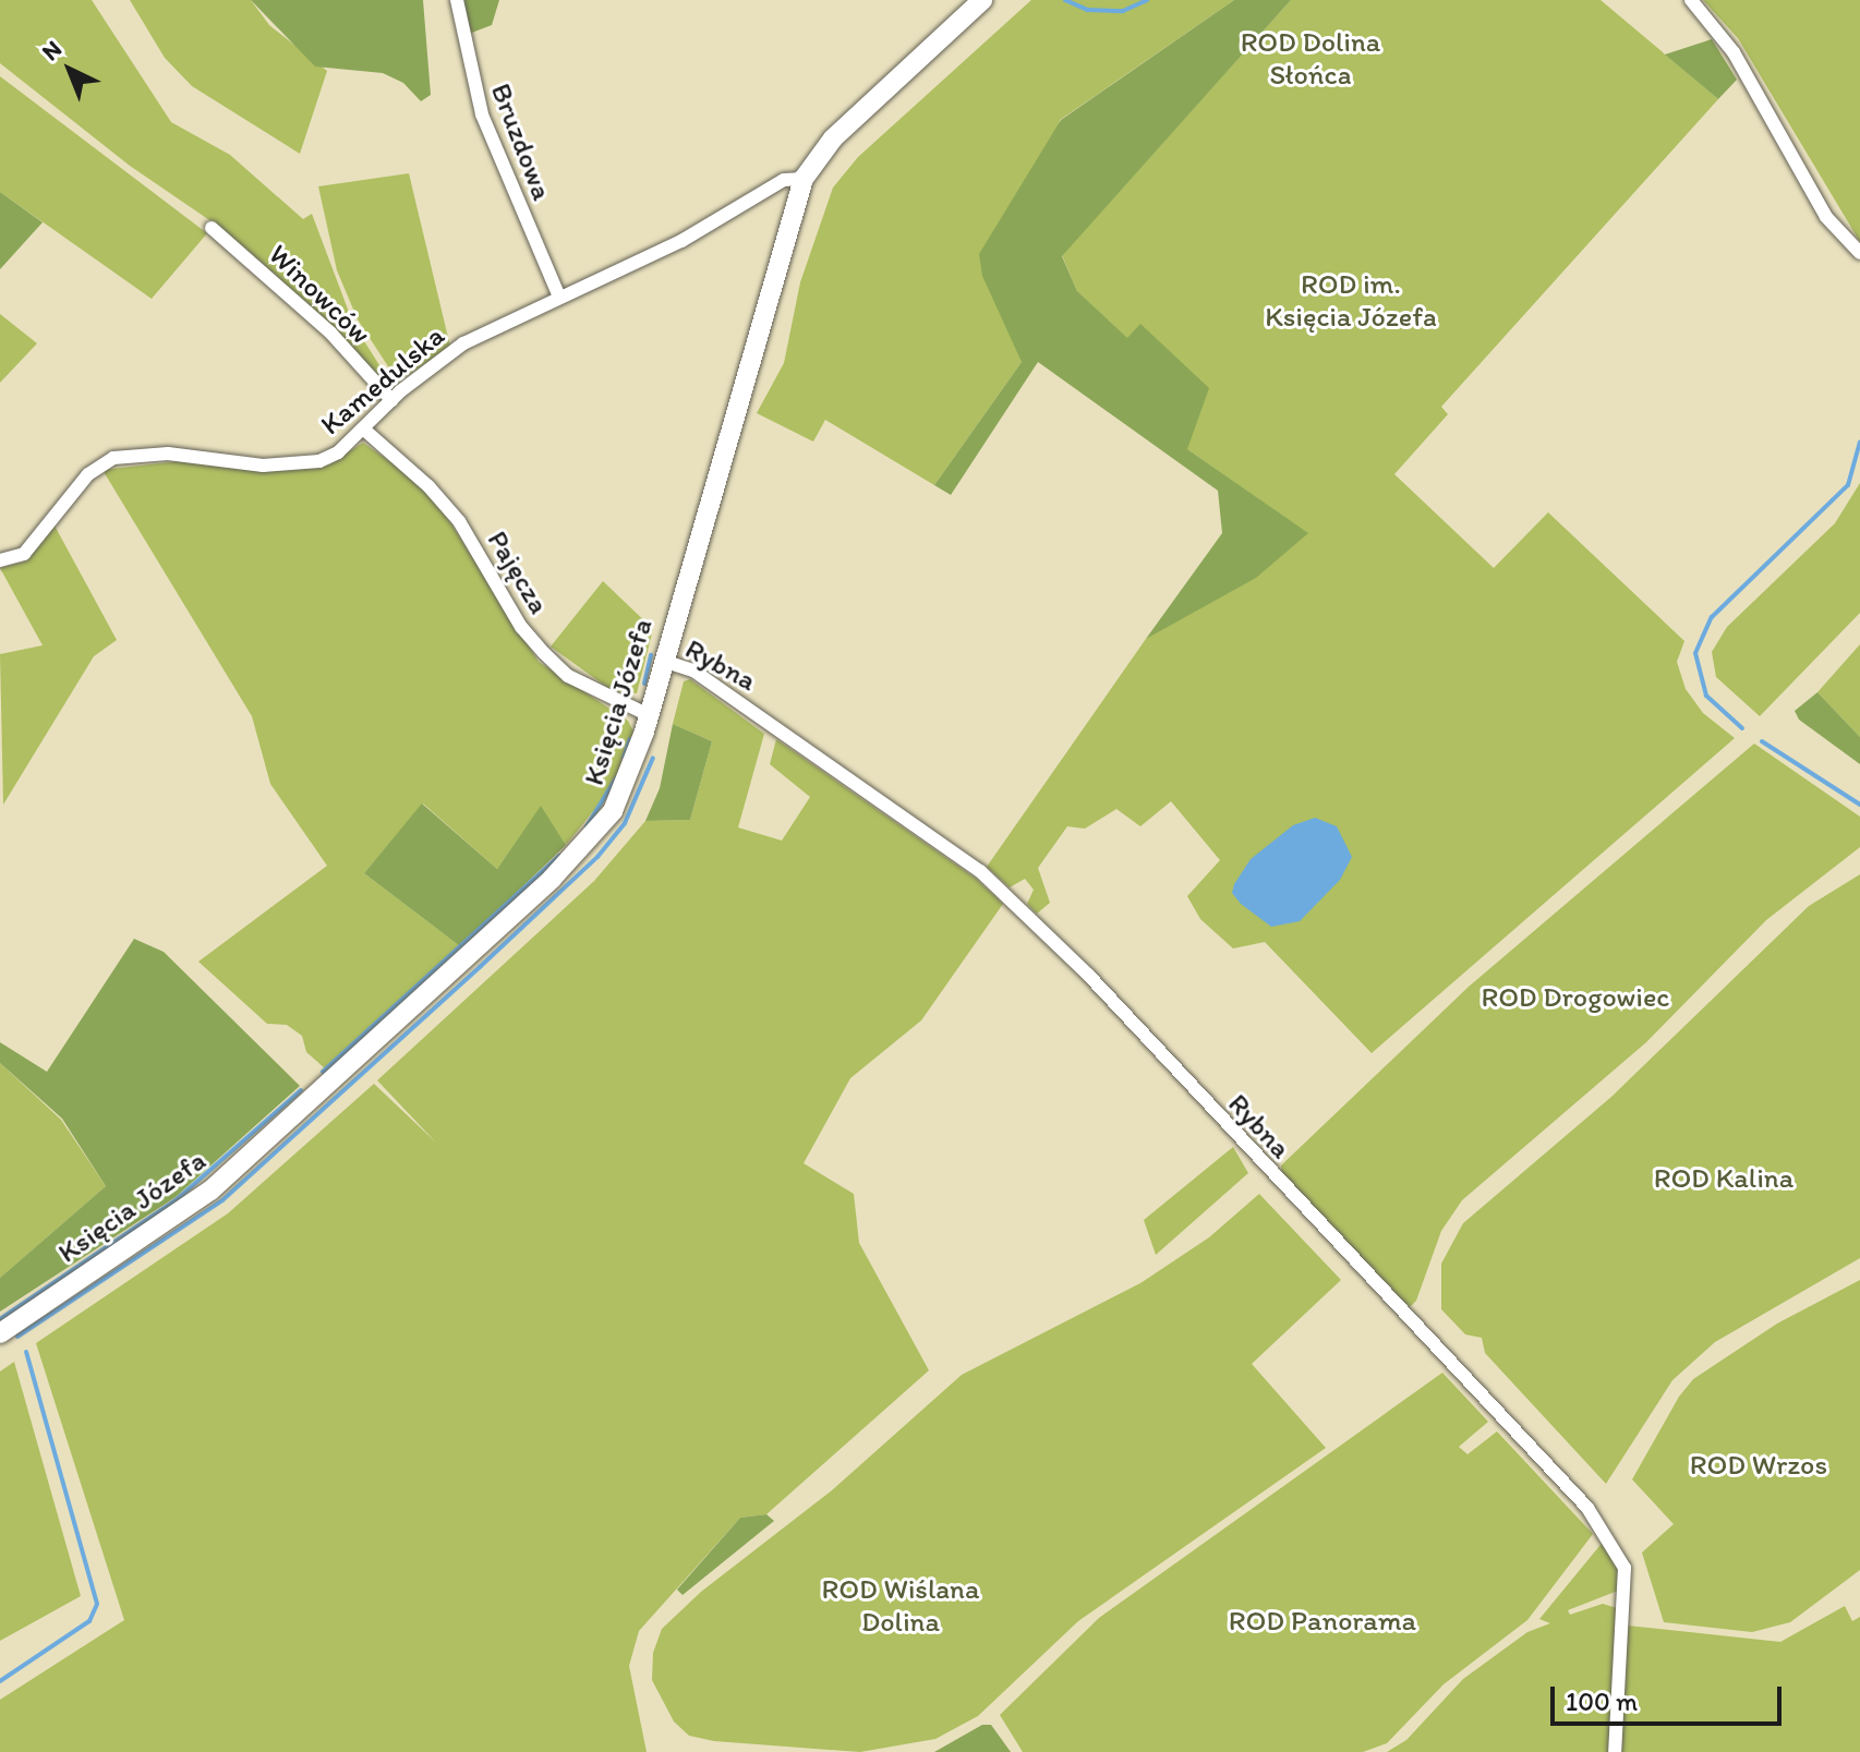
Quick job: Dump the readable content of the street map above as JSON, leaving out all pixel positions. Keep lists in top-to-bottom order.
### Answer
{
  "streets": {
    "main road": ["Księcia Józefa"],
    "street": [
      "Bruzdowa",
      "Winowców",
      "Kamedulska",
      "Pajęcza",
      "Rybna"
    ]
  },
  "crossings": [
    ["Bruzdowa", "Kamedulska"],
    ["Winowców", "Kamedulska"],
    ["Kamedulska", "Pajęcza"],
    ["Kamedulska", "Księcia Józefa"],
    ["Pajęcza", "Księcia Józefa"],
    ["Rybna", "Księcia Józefa"]
  ],
  "parks": [
    "ROD Dolina Słońca",
    "ROD im. Księcia Józefa",
    "ROD Drogowiec",
    "ROD Kalina",
    "ROD Wrzos",
    "ROD Wiślana Dolina",
    "ROD Panorama"
  ],
  "scale_bar": "100 m",
  "north": "top left"
}
